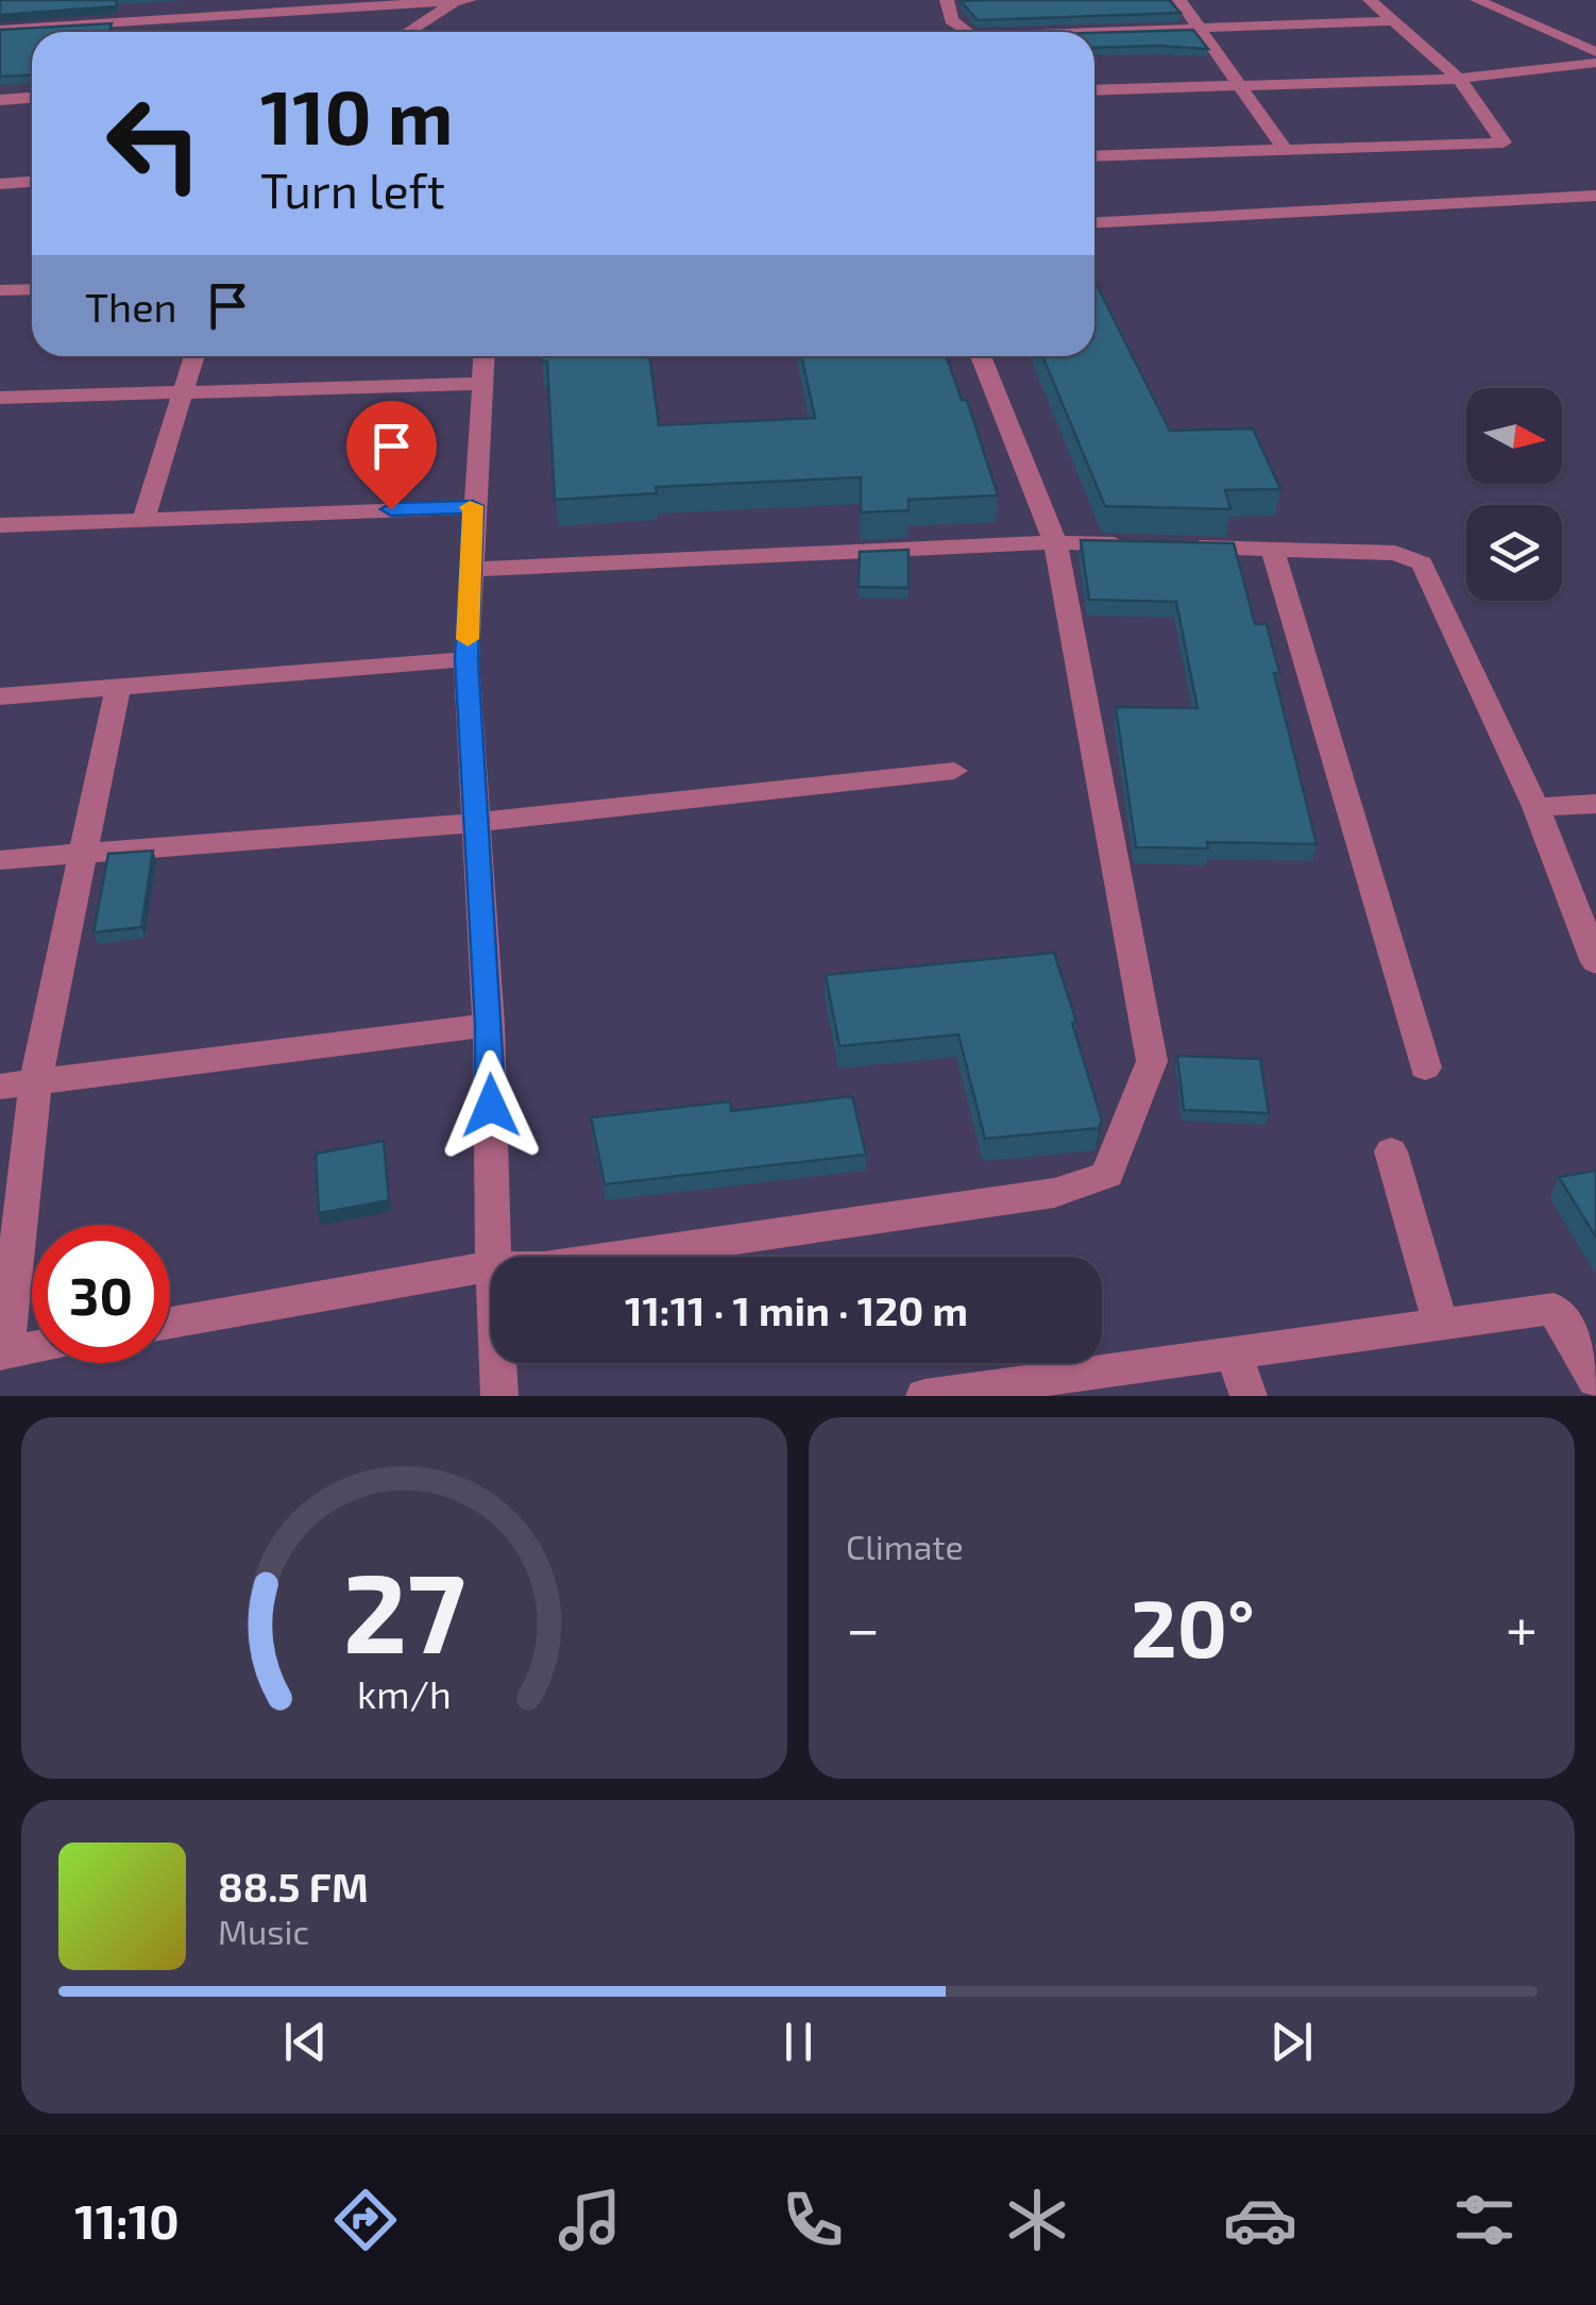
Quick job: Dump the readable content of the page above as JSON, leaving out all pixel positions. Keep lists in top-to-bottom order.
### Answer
{
  "north": "right",
  "page": {
    "turn": ["110 m", "Turn left"],
    "then": "Then",
    "limit": "30",
    "trip": "11:11 · 1 min · 120 m",
    "tile": "Climate",
    "heat": ["−", "20°", "+"],
    "song": ["88.5 FM", "Music"],
    "tabs": "11:10",
    "gauge": ["27", "km/h"]
  }
}
